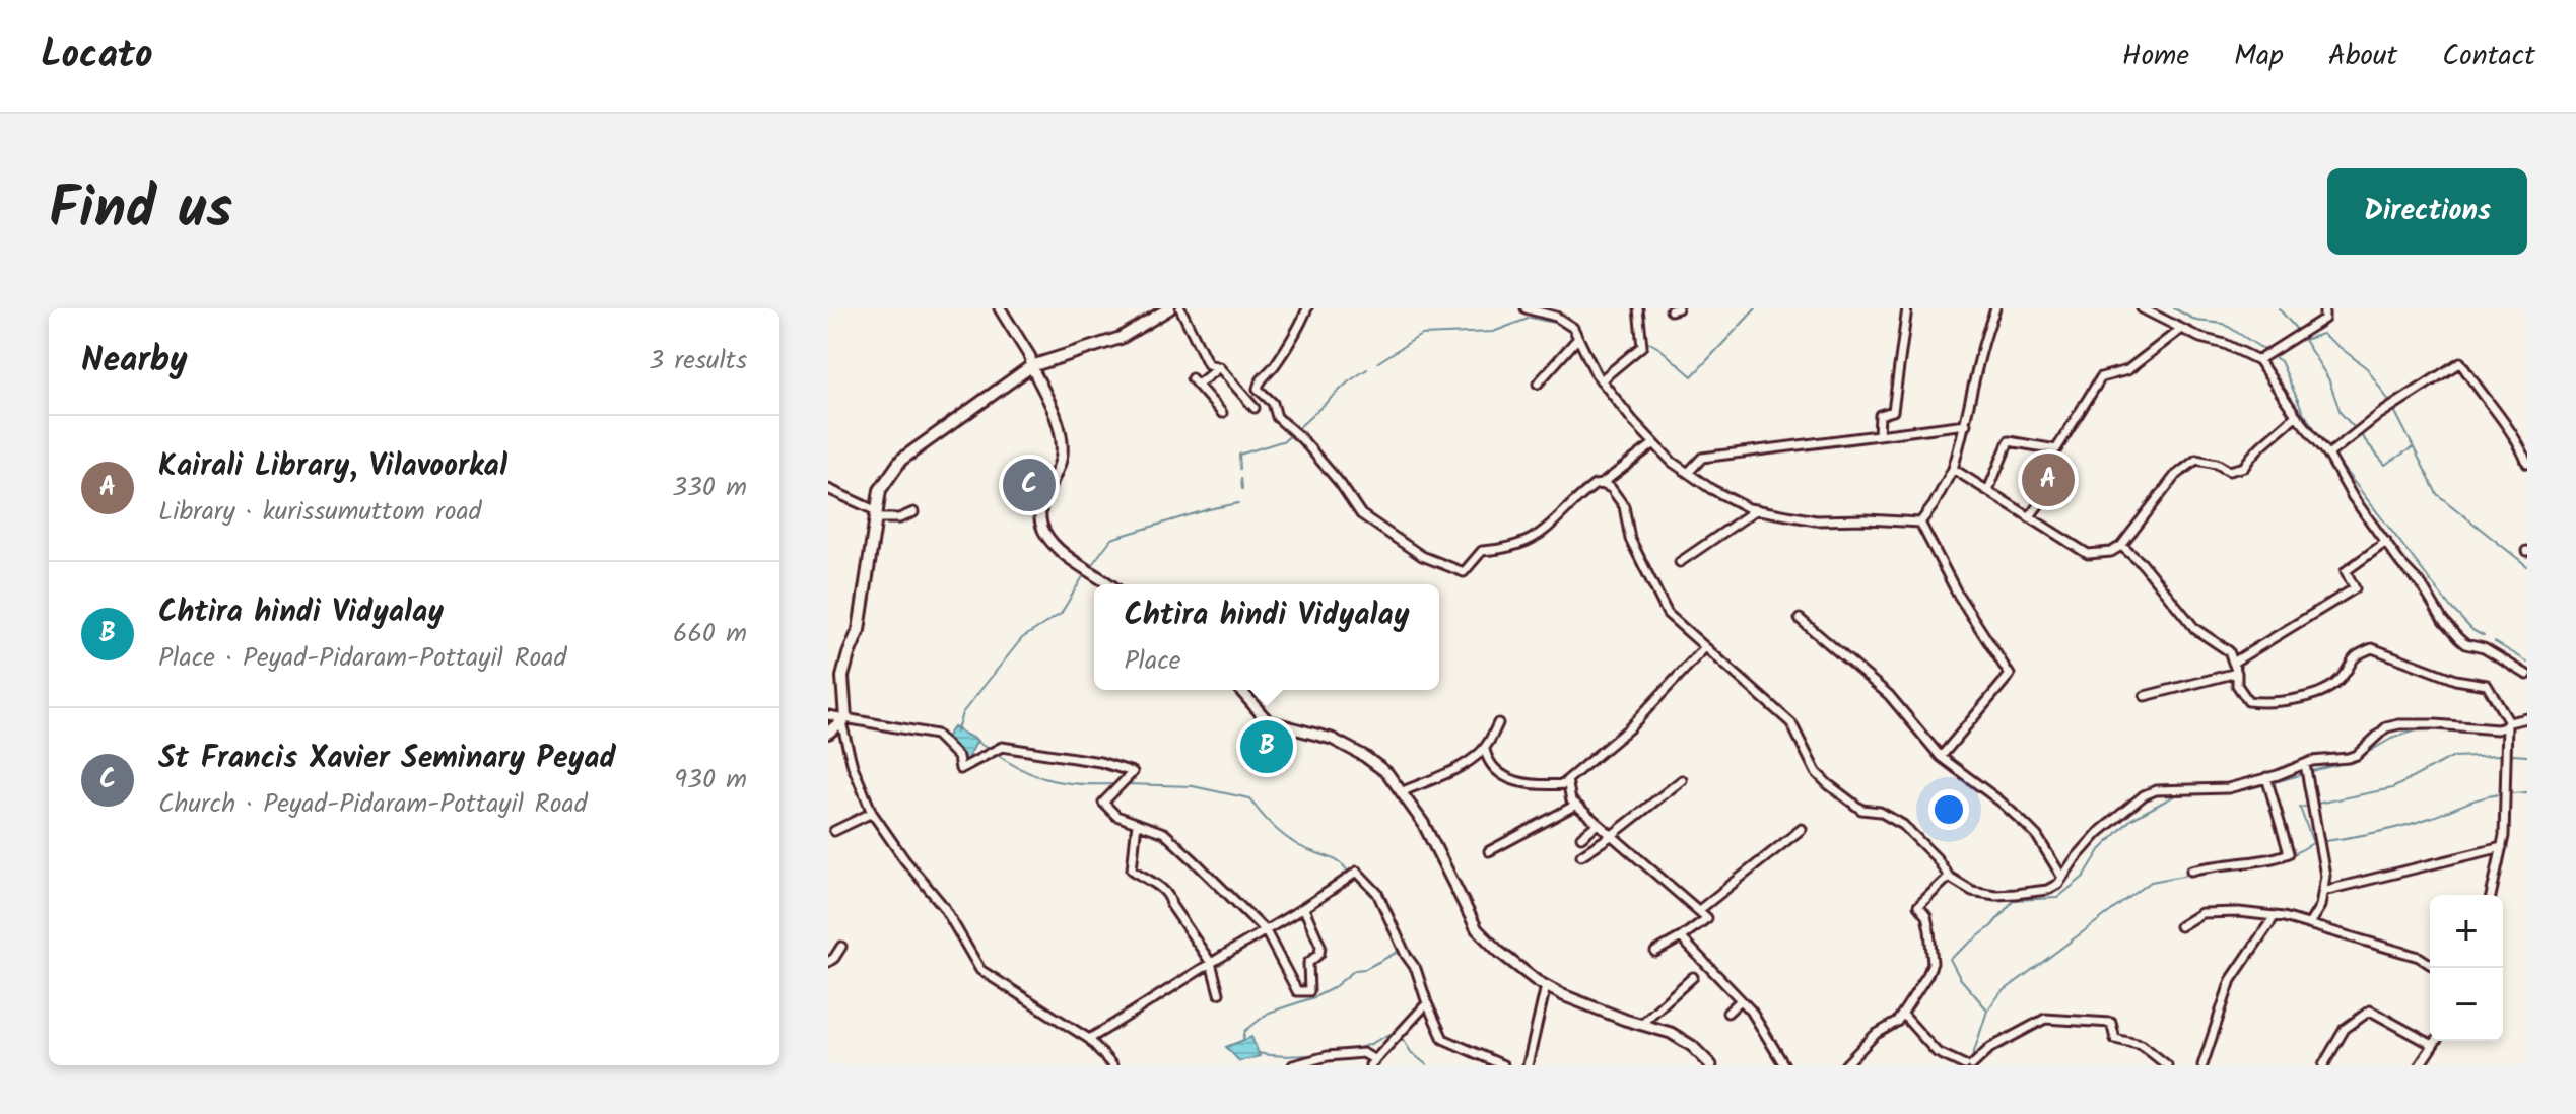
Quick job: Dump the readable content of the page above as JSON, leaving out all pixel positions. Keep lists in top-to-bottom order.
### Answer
{
  "page": {
    "header": "Locato",
    "nav": [
      "Home",
      "Map",
      "About",
      "Contact"
    ],
    "title": "Find us",
    "buttons": "Directions",
    "heading": ["Nearby", "3 results"],
    "list": [
      {
        "mark": "A",
        "name": "Kairali Library, Vilavoorkal",
        "note": "Library · kurissumuttom road",
        "value": "330 m"
      },
      {
        "mark": "B",
        "name": "Chtira hindi Vidyalay",
        "note": "Place · Peyad-Pidaram-Pottayil Road",
        "value": "660 m"
      },
      {
        "mark": "C",
        "name": "St Francis Xavier Seminary Peyad",
        "note": "Church · Peyad-Pidaram-Pottayil Road",
        "value": "930 m"
      }
    ],
    "pins": ["A", "C", "B"],
    "popup": ["Chtira hindi Vidyalay", "Place"],
    "map_buttons": ["+", "−"]
  }
}
